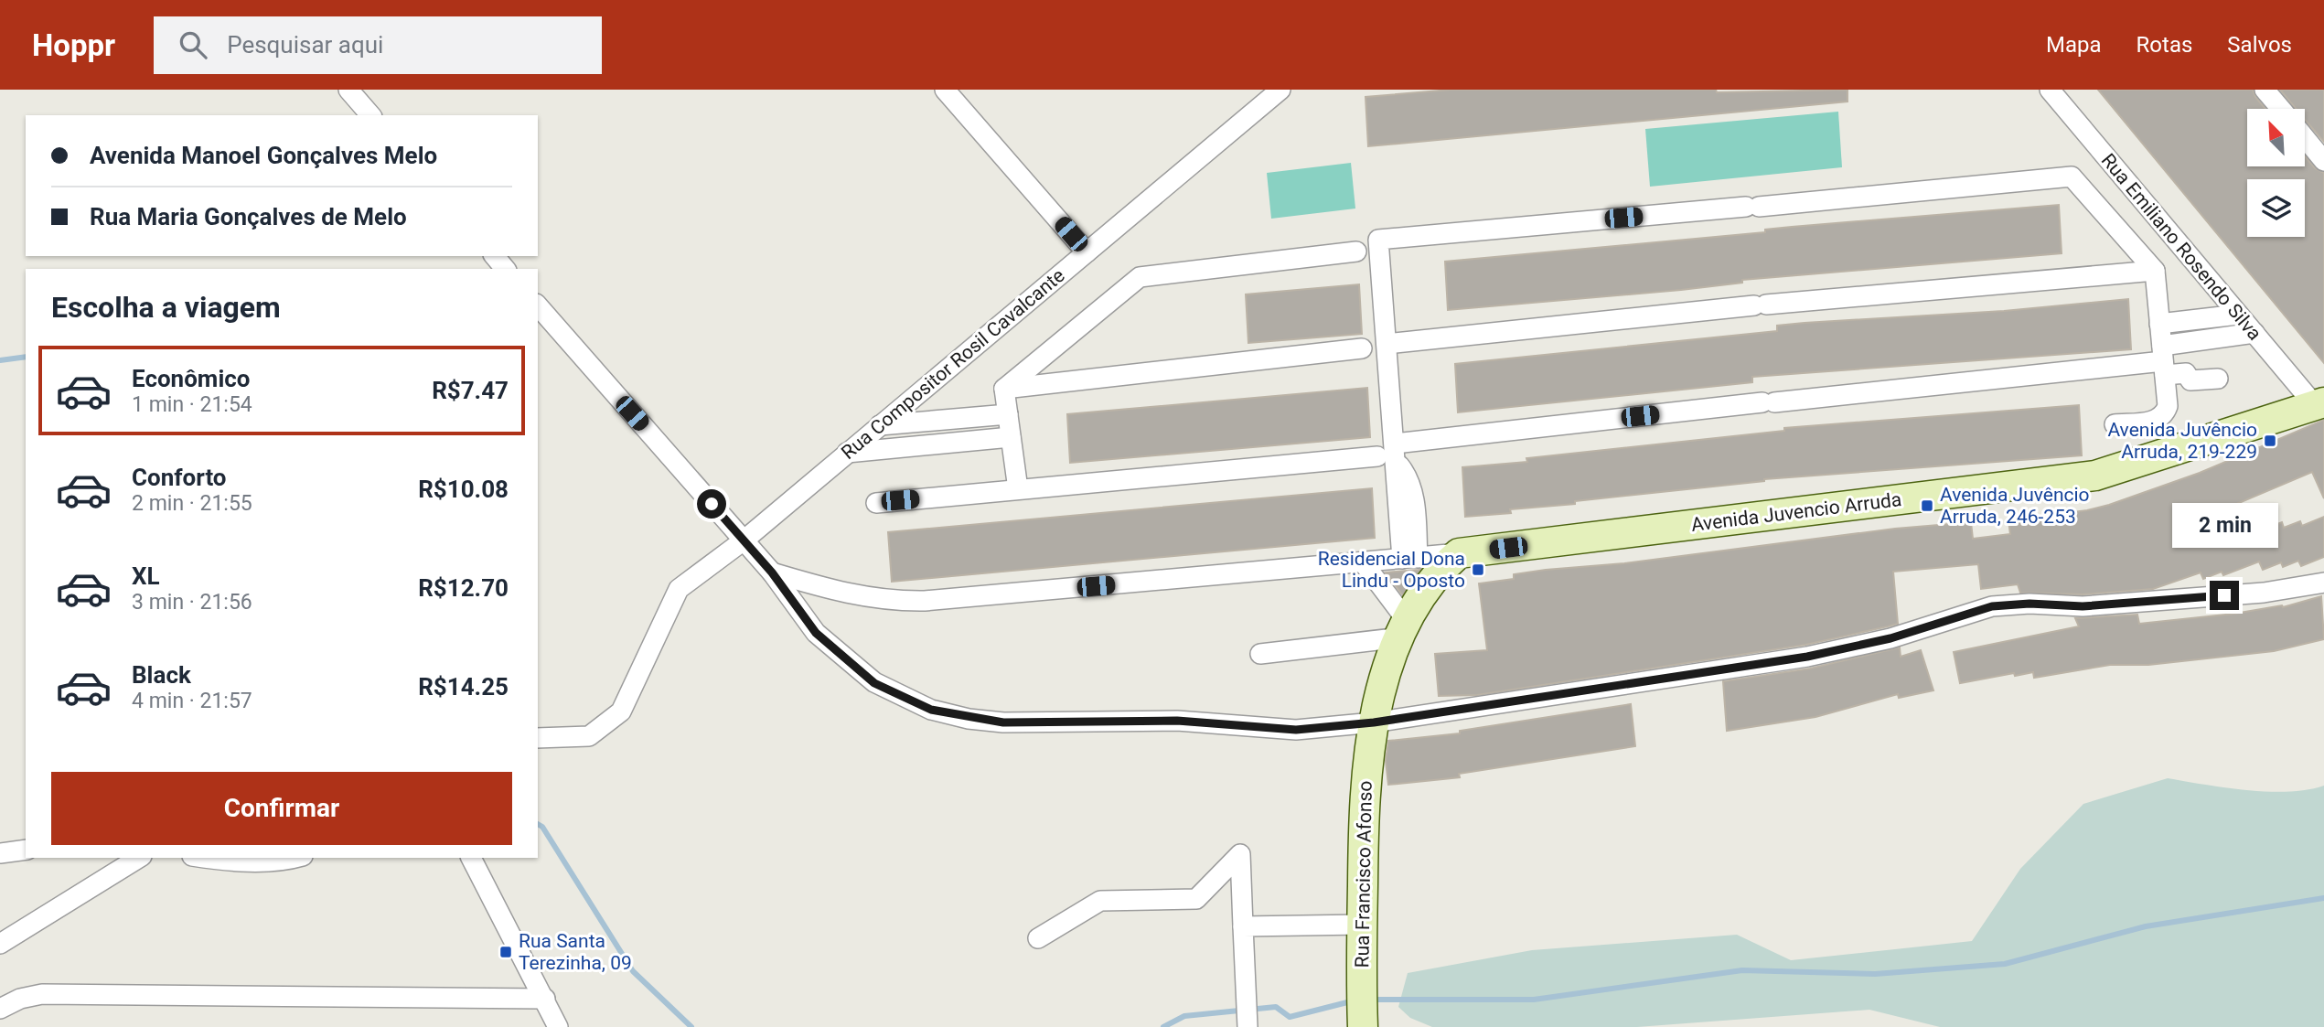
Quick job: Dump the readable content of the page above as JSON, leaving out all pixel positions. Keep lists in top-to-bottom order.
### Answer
{
  "streets": {
    "street": [
      "Rua Emiliano Rosendo Silva",
      "Rua Compositor Rosil Cavalcante",
      "Avenida Juvencio Arruda",
      "Rua Francisco Afonso"
    ]
  },
  "crossings": [
    ["Rua Emiliano Rosendo Silva", "Avenida Juvencio Arruda"],
    ["Avenida Juvencio Arruda", "Rua Francisco Afonso"]
  ],
  "places": {
    "transit": [
      "Avenida Juvêncio Arruda, 219-229",
      "Avenida Juvêncio Arruda, 246-253",
      "Residencial Dona Lindu - Oposto",
      "Rua Santa Terezinha, 09"
    ]
  },
  "north": "top left",
  "page": {
    "header": "Hoppr",
    "search": "Pesquisar aqui",
    "nav": ["Mapa", "Rotas", "Salvos"],
    "banner": ["Avenida Manoel Gonçalves Melo", "Rua Maria Gonçalves de Melo"],
    "heading": "Escolha a viagem",
    "list": [
      {
        "name": "Econômico",
        "note": "1 min · 21:54",
        "value": "R$7.47"
      },
      {
        "name": "Conforto",
        "note": "2 min · 21:55",
        "value": "R$10.08"
      },
      {
        "name": "XL",
        "note": "3 min · 21:56",
        "value": "R$12.70"
      },
      {
        "name": "Black",
        "note": "4 min · 21:57",
        "value": "R$14.25"
      }
    ],
    "bubble": "2 min",
    "buttons": "Confirmar"
  }
}
